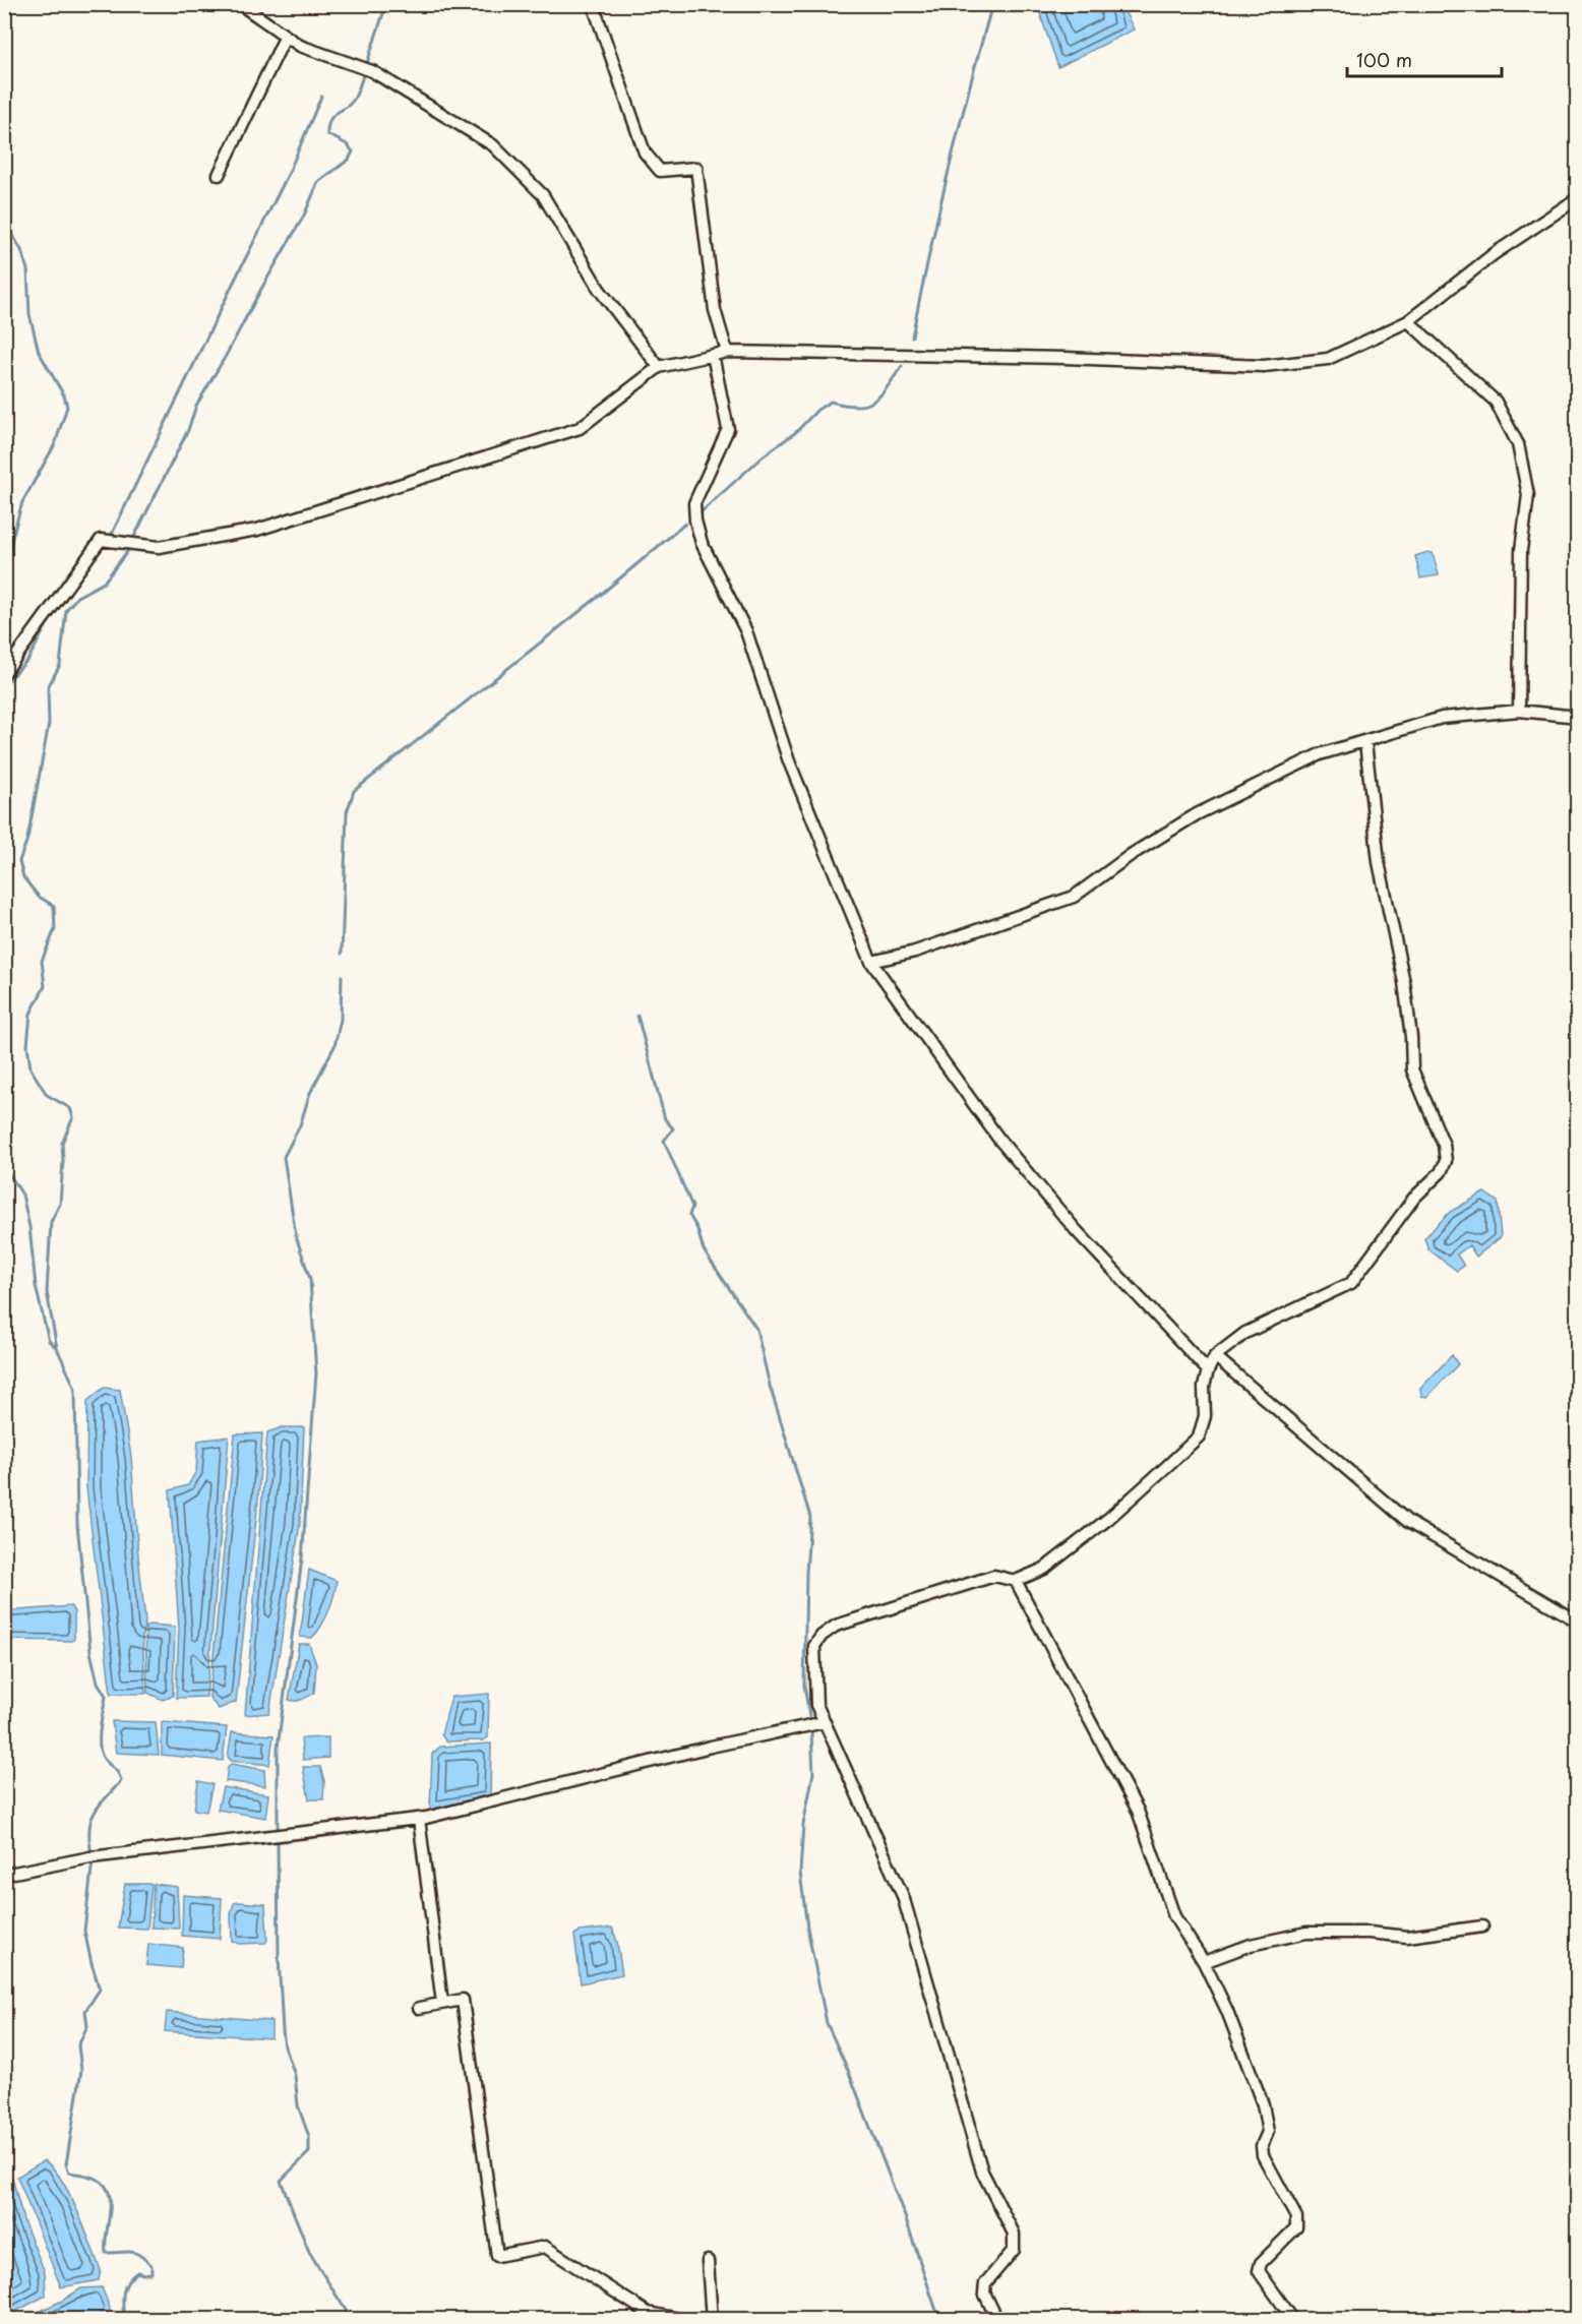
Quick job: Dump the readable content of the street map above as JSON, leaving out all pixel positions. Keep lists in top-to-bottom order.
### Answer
{
  "scale_bar": "100 m"
}
